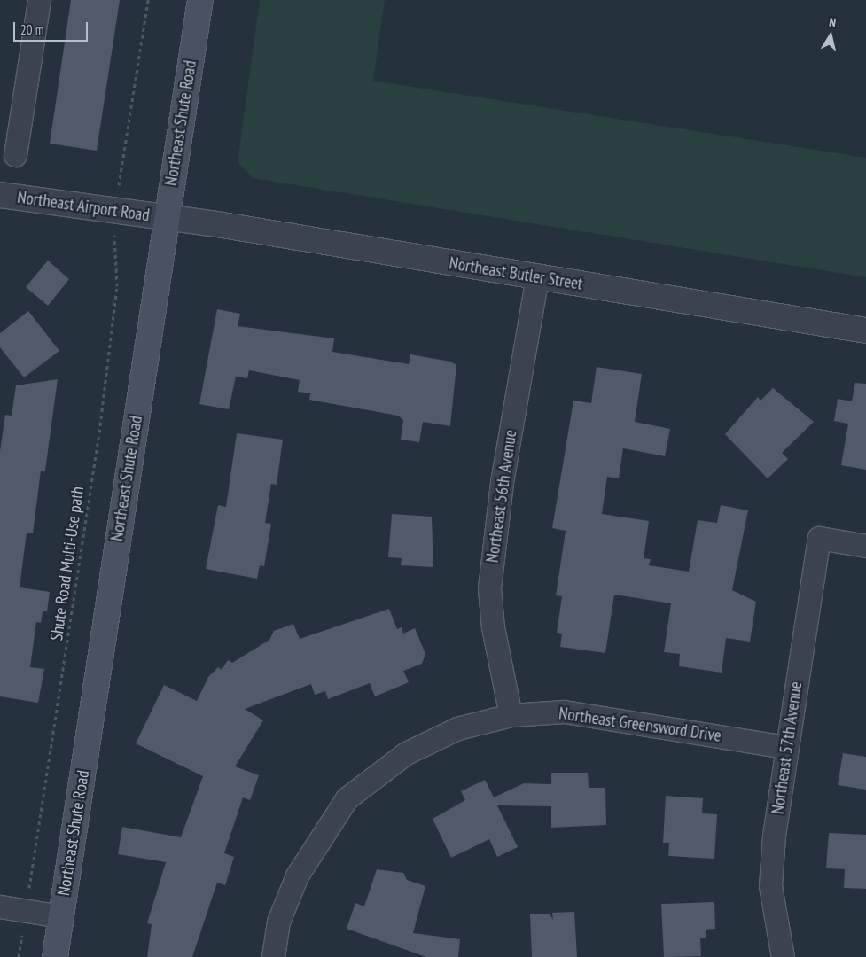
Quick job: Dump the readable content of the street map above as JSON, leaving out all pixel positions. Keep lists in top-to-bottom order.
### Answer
{
  "streets": {
    "main road": ["Northeast Shute Road"],
    "street": [
      "Northeast Airport Road",
      "Northeast Butler Street",
      "Northeast 56th Avenue",
      "Northeast Greensword Drive",
      "Northeast 57th Avenue"
    ],
    "path": ["Shute Road Multi-Use path"]
  },
  "crossings": [
    ["Northeast Shute Road", "Northeast Airport Road"],
    ["Northeast Shute Road", "Northeast Butler Street"],
    ["Northeast Airport Road", "Northeast Butler Street"],
    ["Northeast Butler Street", "Northeast 56th Avenue"],
    ["Northeast 56th Avenue", "Northeast Greensword Drive"],
    ["Northeast Greensword Drive", "Northeast 57th Avenue"]
  ],
  "scale_bar": "20 m",
  "north": "top"
}
